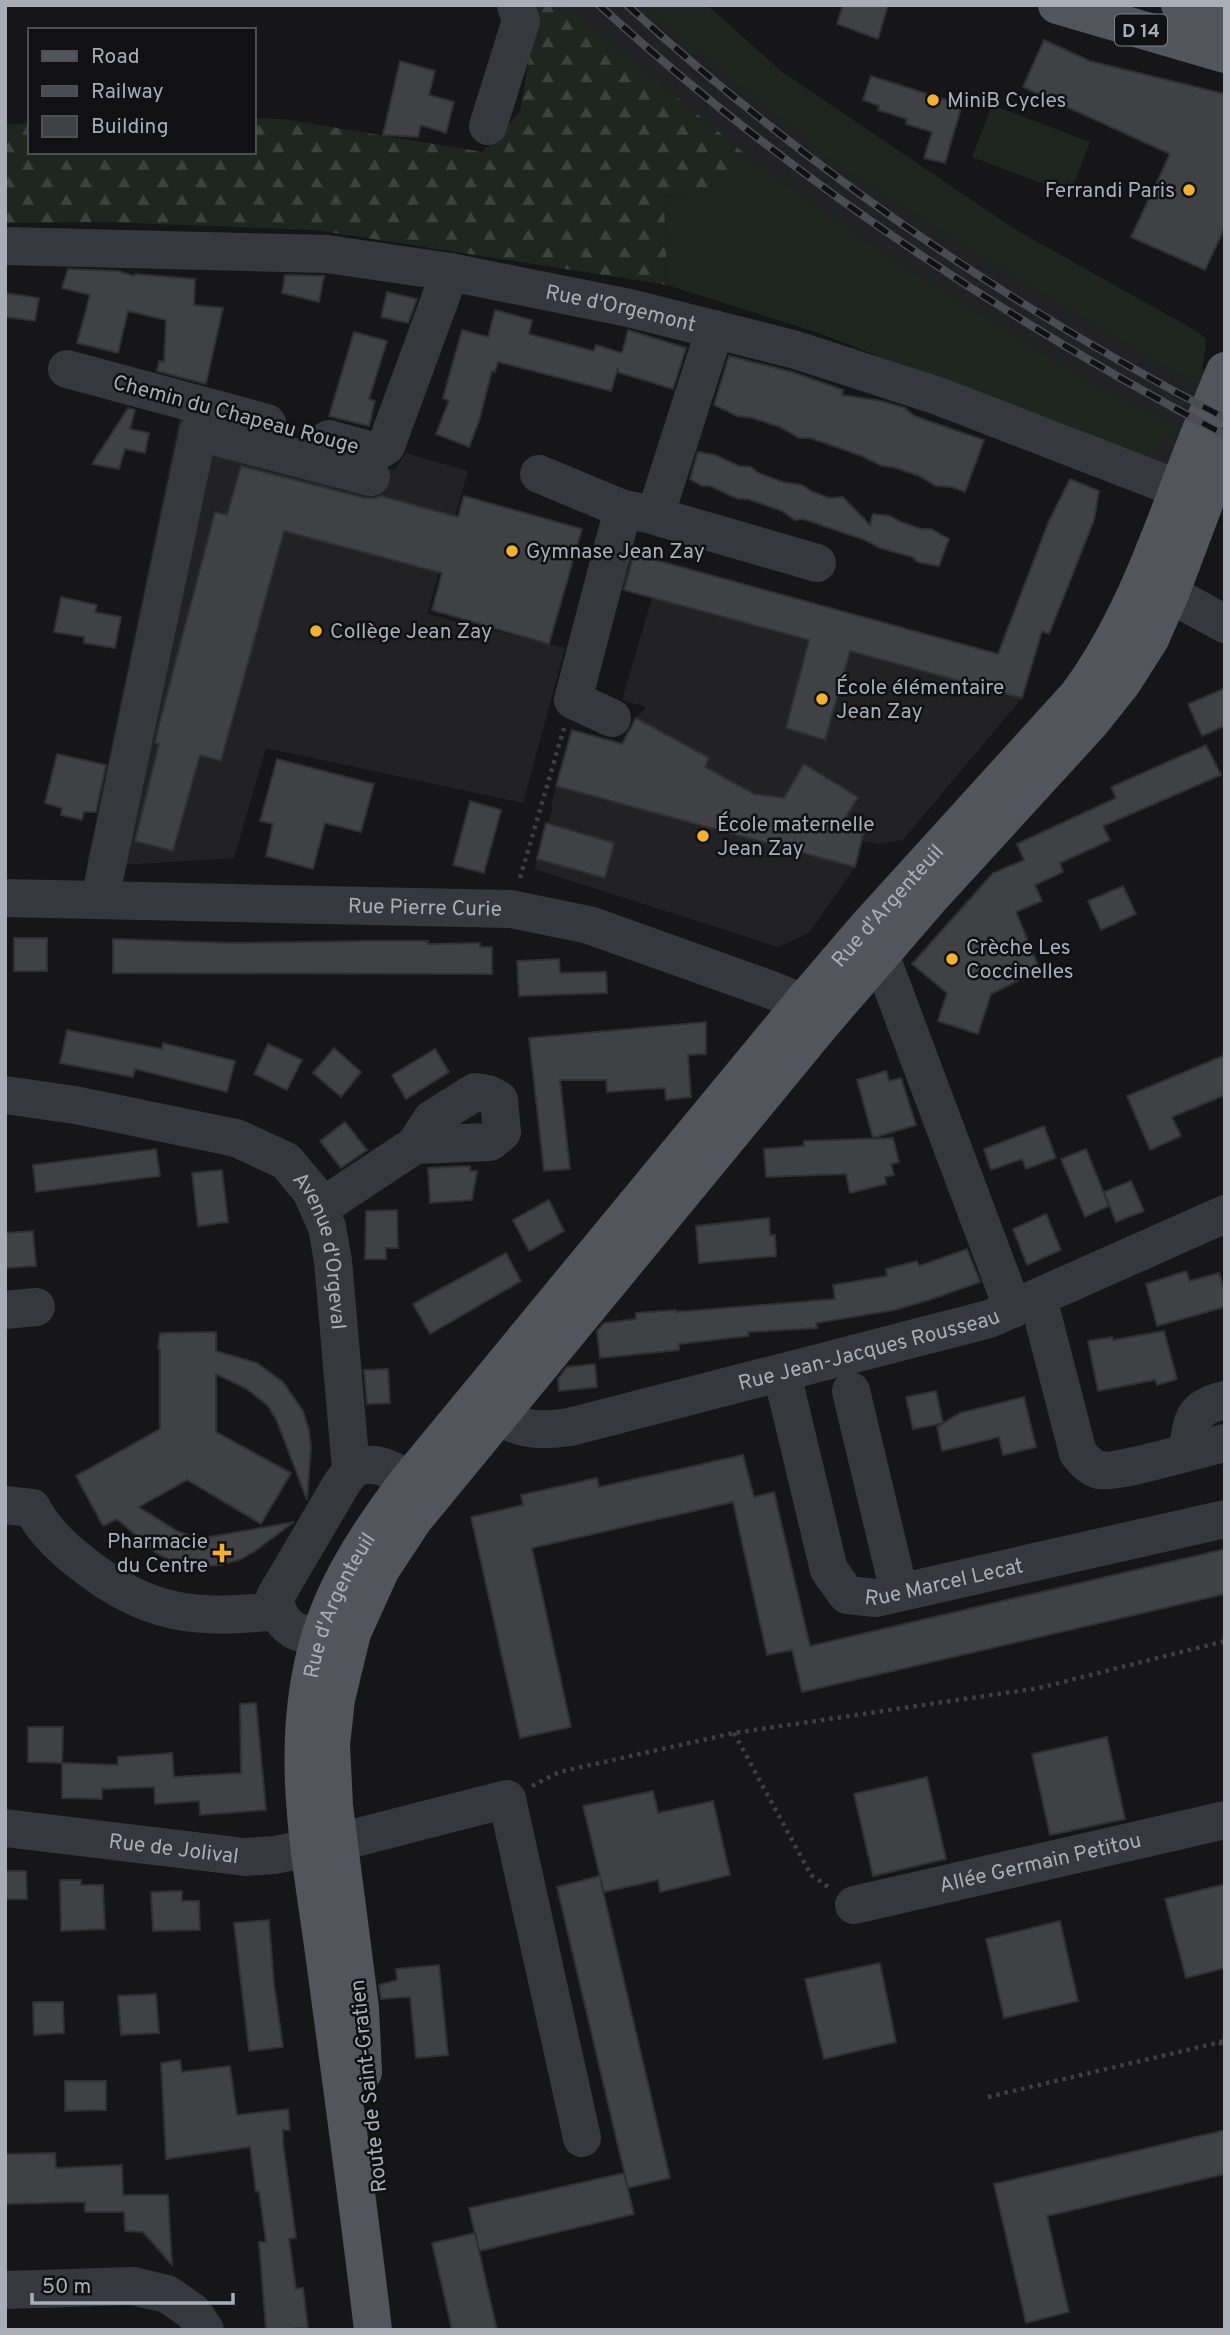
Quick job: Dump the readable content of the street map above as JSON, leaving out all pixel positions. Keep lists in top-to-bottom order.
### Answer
{
  "streets": {
    "main road": ["D 14", "Rue d'Argenteuil", "Route de Saint-Gratien"],
    "street": [
      "Rue d'Orgemont",
      "Chemin du Chapeau Rouge",
      "Rue Pierre Curie",
      "Avenue d'Orgeval",
      "Rue Jean-Jacques Rousseau",
      "Rue Marcel Lecat",
      "Rue de Jolival",
      "Allée Germain Petitou"
    ]
  },
  "crossings": [
    ["Rue d'Orgemont", "Chemin du Chapeau Rouge"],
    ["Rue d'Orgemont", "Rue d'Argenteuil"],
    ["Rue d'Argenteuil", "Rue Pierre Curie"],
    ["Rue d'Argenteuil", "Rue Jean-Jacques Rousseau"],
    ["Rue d'Argenteuil", "Rue de Jolival"],
    ["Rue d'Argenteuil", "Route de Saint-Gratien"],
    ["Rue Jean-Jacques Rousseau", "Rue Marcel Lecat"],
    ["Rue de Jolival", "Route de Saint-Gratien"]
  ],
  "places": {
    "other": [
      "MiniB Cycles",
      "Ferrandi Paris",
      "Gymnase Jean Zay",
      "Collège Jean Zay",
      "École élémentaire Jean Zay",
      "École maternelle Jean Zay",
      "Crèche Les Coccinelles"
    ],
    "health": ["Pharmacie du Centre"]
  },
  "legend": ["Road", "Railway", "Building"],
  "scale_bar": "50 m"
}
